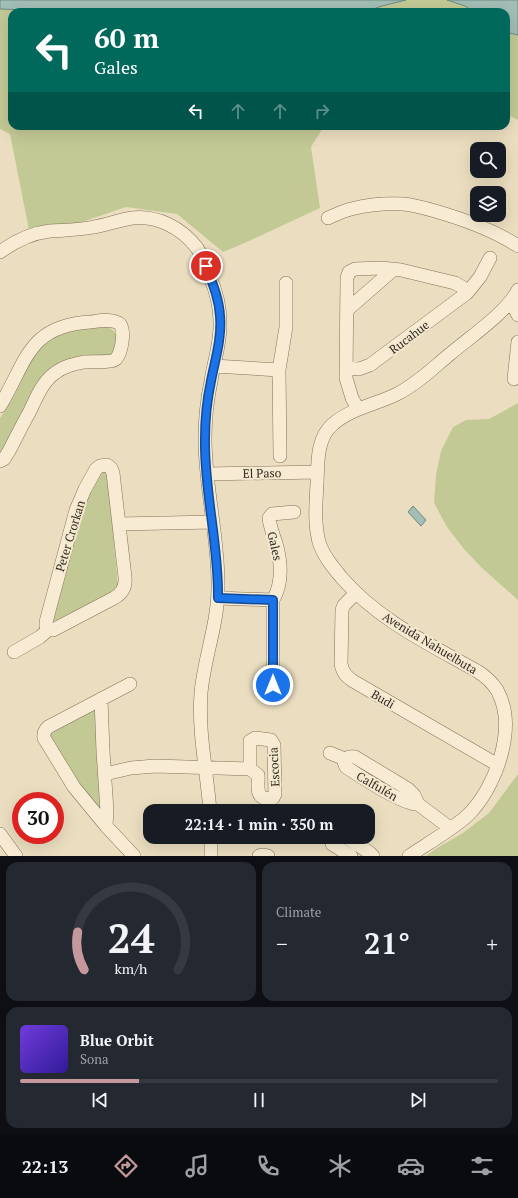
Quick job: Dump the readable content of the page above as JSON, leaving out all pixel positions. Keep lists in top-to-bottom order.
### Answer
{
  "streets": {
    "street": [
      "Rucahue",
      "El Paso",
      "Peter Crorkan",
      "Gales",
      "Avenida Nahuelbuta",
      "Budi",
      "Escocia",
      "Calfulén"
    ]
  },
  "crossings": [
    ["El Paso", "Avenida Nahuelbuta"],
    ["Avenida Nahuelbuta", "Budi"],
    ["Avenida Nahuelbuta", "Calfulén"]
  ],
  "page": {
    "turn": ["60 m", "Gales"],
    "limit": "30",
    "trip": "22:14 · 1 min · 350 m",
    "tile": "Climate",
    "heat": ["−", "21°", "+"],
    "song": ["Blue Orbit", "Sona"],
    "tabs": "22:13",
    "gauge": ["24", "km/h"]
  }
}
